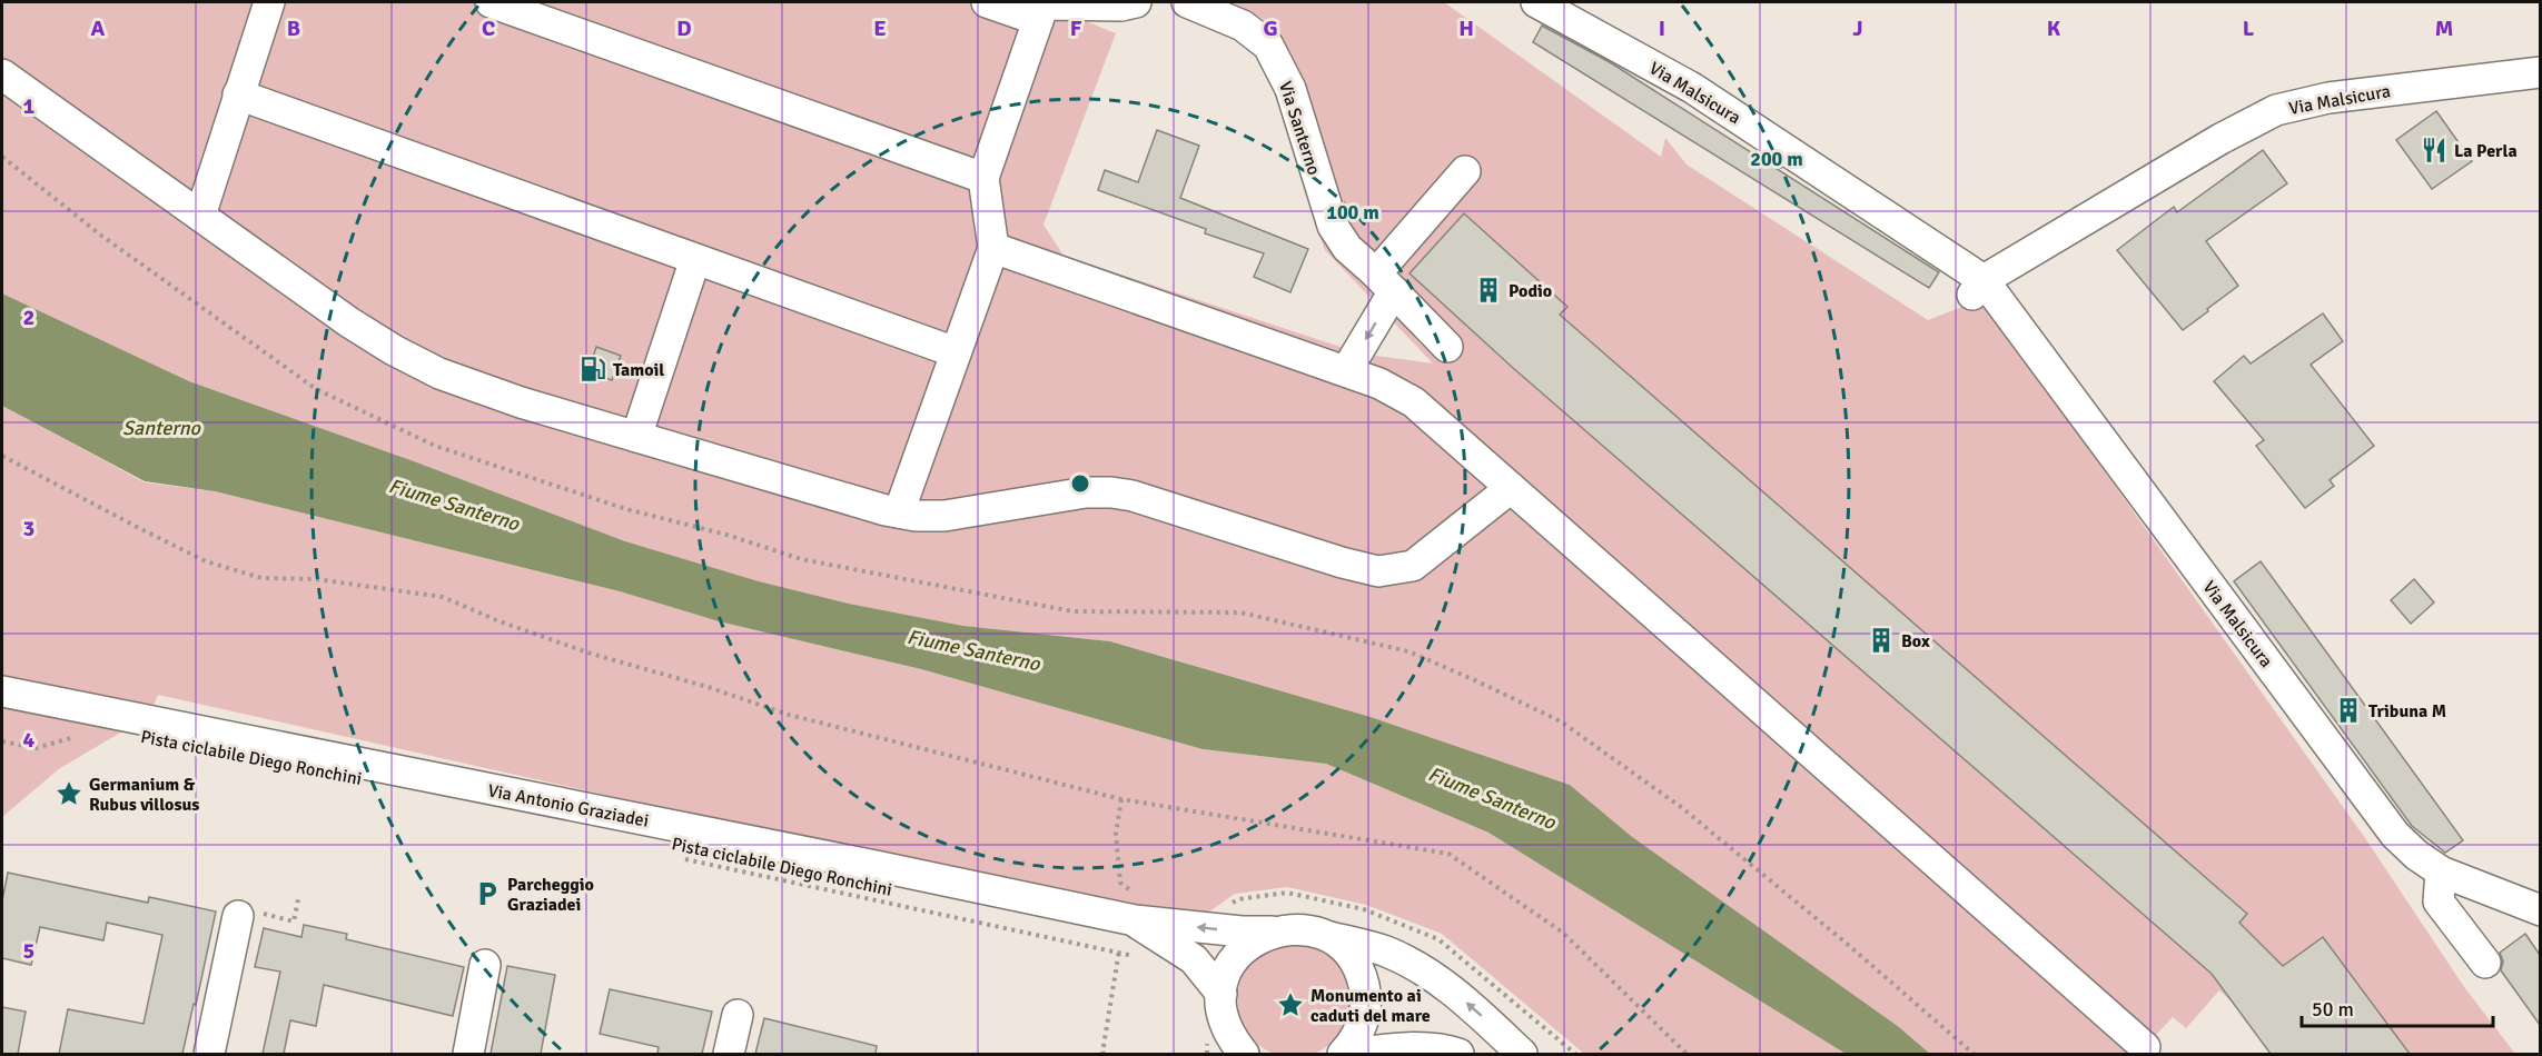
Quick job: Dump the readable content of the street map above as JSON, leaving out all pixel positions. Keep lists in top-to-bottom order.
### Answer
{
  "streets": {
    "street": ["Via Malsicura", "Via Santerno", "Via Antonio Graziadei"],
    "path": ["Pista ciclabile Diego Ronchini"]
  },
  "water": ["Santerno", "Fiume Santerno"],
  "places": {
    "restaurant": ["La Perla"],
    "building": ["Podio", "Box", "Tribuna M"],
    "fuel station": ["Tamoil"],
    "place": ["Germanium & Rubus villosus", "Monumento ai caduti del mare"],
    "parking": ["Parcheggio Graziadei"]
  },
  "scale_bar": "50 m",
  "grid": {
    "columns": [
      "A",
      "B",
      "C",
      "D",
      "E",
      "F",
      "G",
      "H",
      "I",
      "J",
      "K",
      "L",
      "M"
    ],
    "rows": [
      "1",
      "2",
      "3",
      "4",
      "5"
    ]
  },
  "rings": ["200 m", "100 m"]
}
